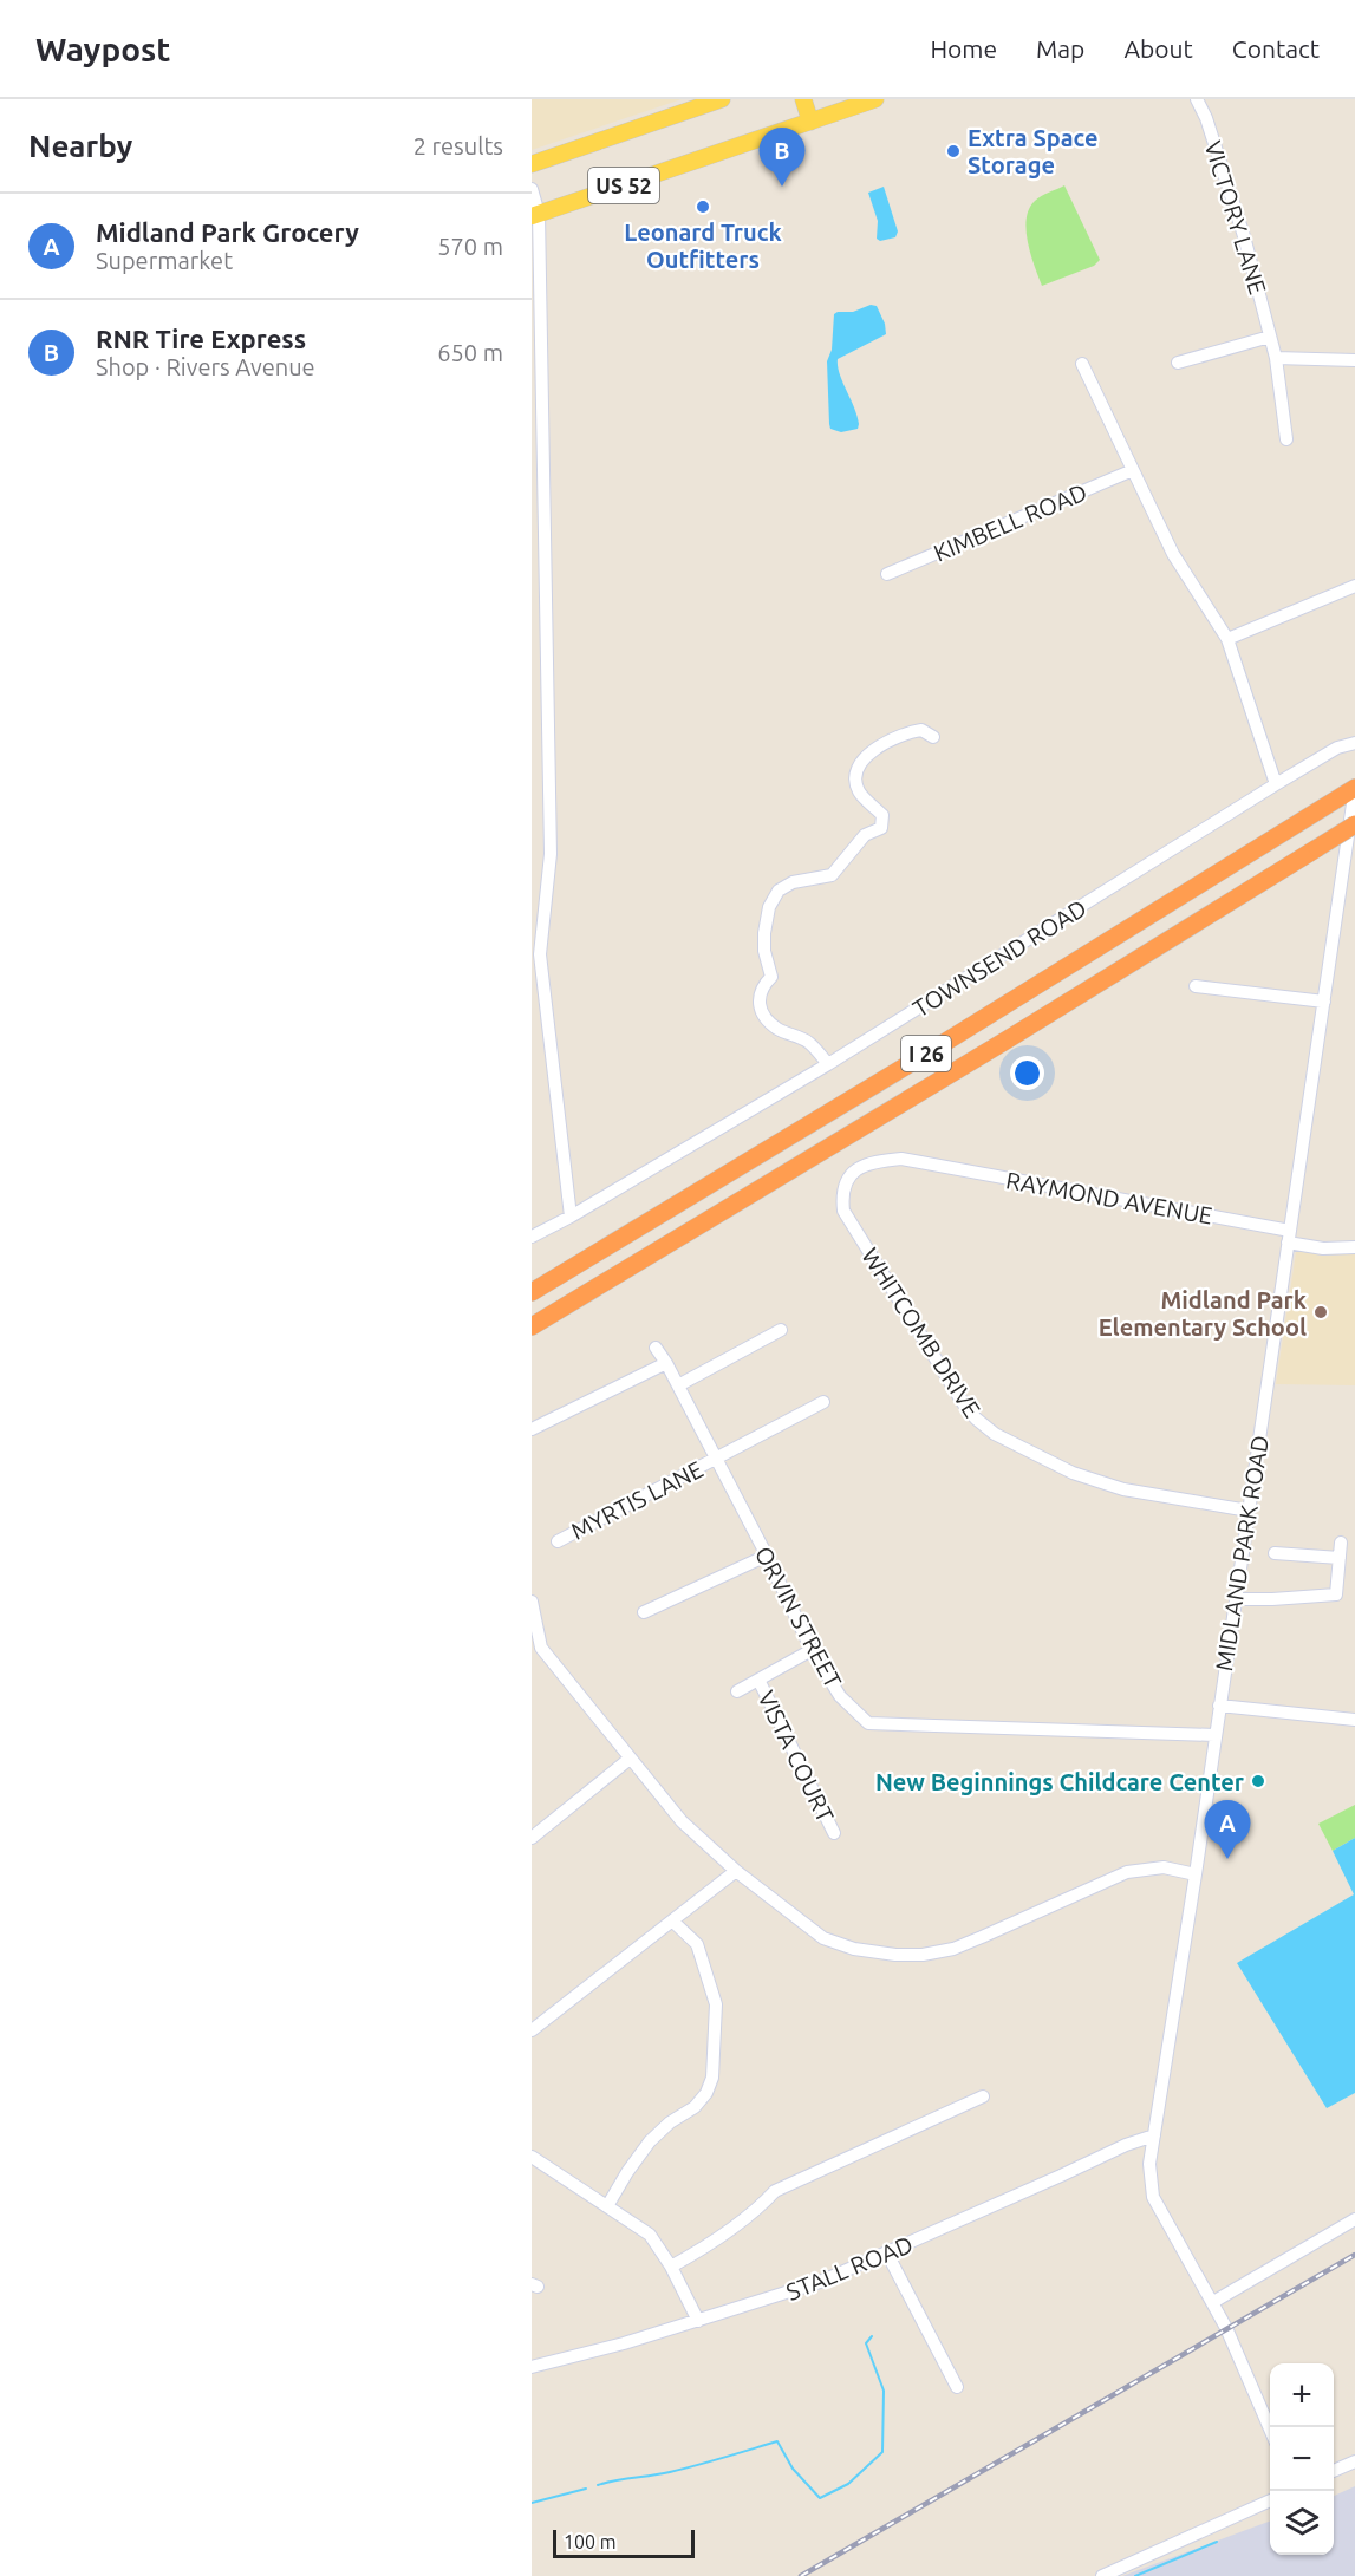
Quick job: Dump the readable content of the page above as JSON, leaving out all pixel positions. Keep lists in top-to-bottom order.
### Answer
{
  "streets": {
    "highway": ["I 26"],
    "main road": ["US 52"],
    "street": [
      "VICTORY LANE",
      "KIMBELL ROAD",
      "TOWNSEND ROAD",
      "RAYMOND AVENUE",
      "WHITCOMB DRIVE",
      "MYRTIS LANE",
      "MIDLAND PARK ROAD",
      "ORVIN STREET",
      "VISTA COURT",
      "STALL ROAD"
    ]
  },
  "crossings": [
    ["I 26", "MIDLAND PARK ROAD"],
    ["RAYMOND AVENUE", "WHITCOMB DRIVE"],
    ["RAYMOND AVENUE", "MIDLAND PARK ROAD"],
    ["WHITCOMB DRIVE", "MIDLAND PARK ROAD"],
    ["MYRTIS LANE", "ORVIN STREET"],
    ["MIDLAND PARK ROAD", "ORVIN STREET"],
    ["MIDLAND PARK ROAD", "STALL ROAD"]
  ],
  "places": [
    "Extra Space Storage",
    "Leonard Truck Outfitters",
    "Midland Park Elementary School",
    "New Beginnings Childcare Center"
  ],
  "scale_bar": "100 m",
  "page": {
    "header": "Waypost",
    "nav": [
      "Home",
      "Map",
      "About",
      "Contact"
    ],
    "heading": ["Nearby", "2 results"],
    "pins": ["B", "A"],
    "list": [
      {
        "mark": "A",
        "name": "Midland Park Grocery",
        "note": "Supermarket",
        "value": "570 m"
      },
      {
        "mark": "B",
        "name": "RNR Tire Express",
        "note": "Shop · Rivers Avenue",
        "value": "650 m"
      }
    ],
    "map_buttons": ["+", "−"],
    "scale": "100 m"
  }
}
